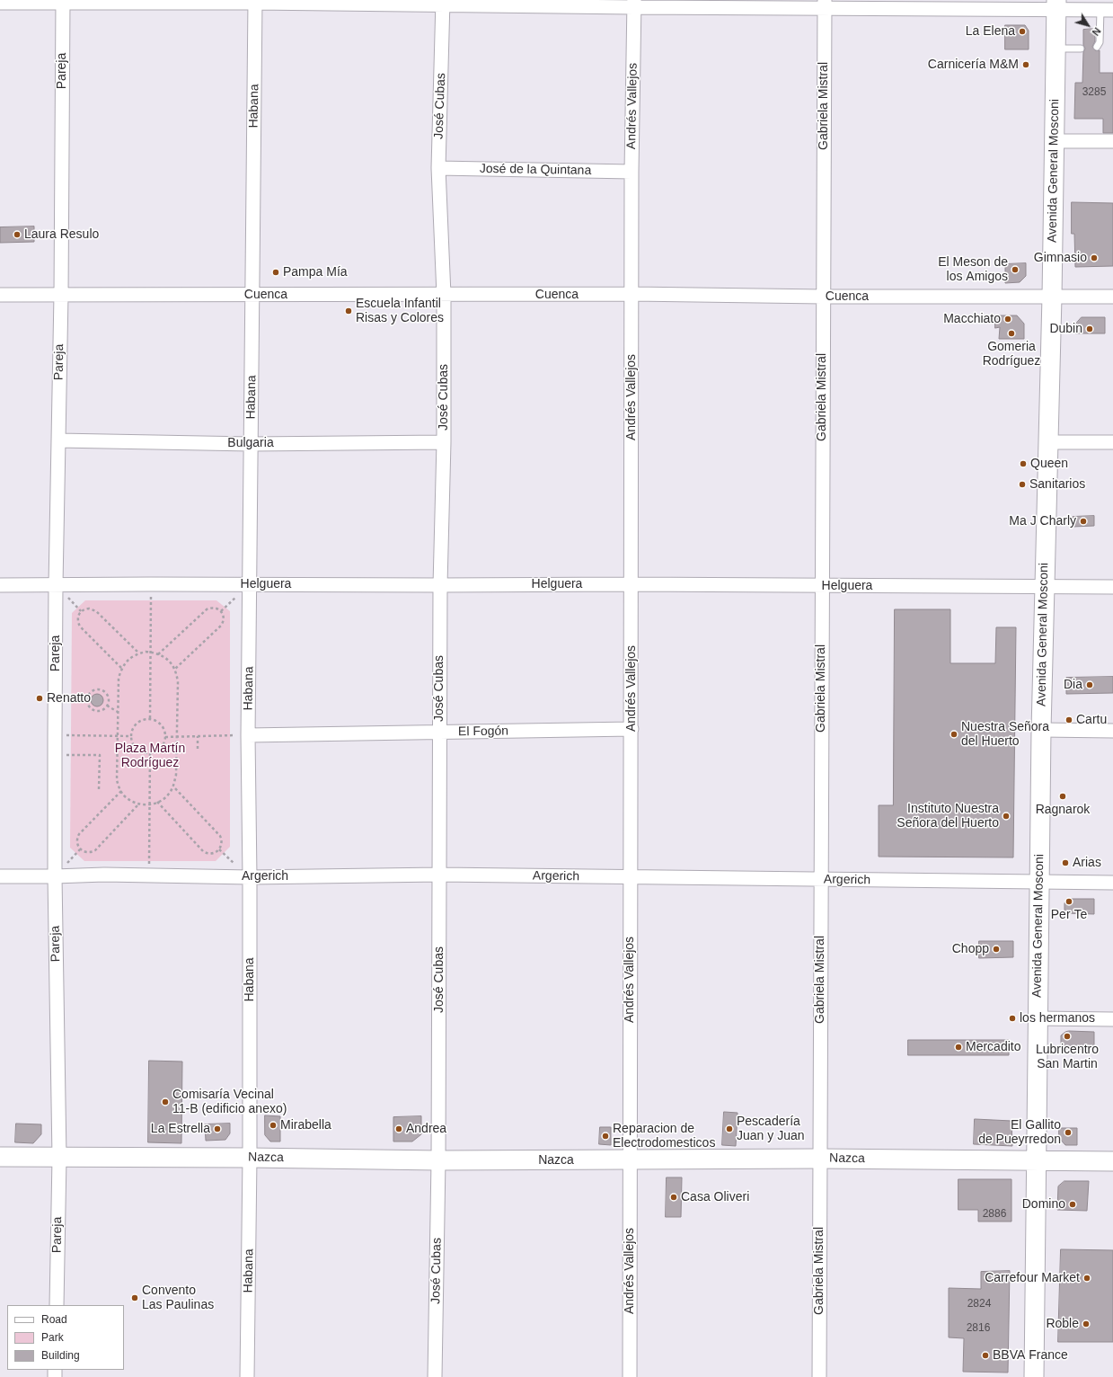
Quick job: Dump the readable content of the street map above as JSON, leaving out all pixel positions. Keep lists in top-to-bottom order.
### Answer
{
  "streets": {
    "main road": ["Avenida General Mosconi", "Nazca"],
    "street": [
      "Pareja",
      "Habana",
      "José Cubas",
      "Andrés Vallejos",
      "Gabriela Mistral",
      "José de la Quintana",
      "Cuenca",
      "Bulgaria",
      "Helguera",
      "El Fogón",
      "Argerich"
    ]
  },
  "crossings": [
    ["Pareja", "Cuenca"],
    ["Pareja", "Bulgaria"],
    ["Pareja", "Helguera"],
    ["Pareja", "Argerich"],
    ["Pareja", "Nazca"],
    ["Habana", "Cuenca"],
    ["Habana", "Bulgaria"],
    ["Habana", "Helguera"],
    ["Habana", "El Fogón"],
    ["Habana", "Argerich"],
    ["Habana", "Nazca"],
    ["José Cubas", "José de la Quintana"],
    ["José Cubas", "Cuenca"],
    ["José Cubas", "Bulgaria"],
    ["José Cubas", "Helguera"],
    ["José Cubas", "El Fogón"],
    ["José Cubas", "Argerich"],
    ["José Cubas", "Nazca"],
    ["Andrés Vallejos", "José de la Quintana"],
    ["Andrés Vallejos", "Cuenca"],
    ["Andrés Vallejos", "Helguera"],
    ["Andrés Vallejos", "El Fogón"],
    ["Andrés Vallejos", "Argerich"],
    ["Andrés Vallejos", "Nazca"],
    ["Gabriela Mistral", "Cuenca"],
    ["Gabriela Mistral", "Helguera"],
    ["Gabriela Mistral", "Argerich"],
    ["Gabriela Mistral", "Nazca"],
    ["Avenida General Mosconi", "Cuenca"],
    ["Avenida General Mosconi", "Helguera"],
    ["Avenida General Mosconi", "Argerich"],
    ["Avenida General Mosconi", "Nazca"]
  ],
  "parks": ["Plaza Martín Rodríguez"],
  "places": [
    "La Elena",
    "Carnicería M&M",
    "Laura Resulo",
    "Gimnasio",
    "El Meson de los Amigos",
    "Pampa Mía",
    "Escuela Infantil Risas y Colores",
    "Macchiato",
    "Dubin",
    "Gomeria Rodríguez",
    "Queen",
    "Sanitarios",
    "Ma J Charly",
    "Dia",
    "Renatto",
    "Cartu",
    "Nuestra Señora del Huerto",
    "Ragnarok",
    "Instituto Nuestra Señora del Huerto",
    "Arias",
    "Per Te",
    "Chopp",
    "los hermanos",
    "Lubricentro San Martin",
    "Mercadito",
    "Comisaría Vecinal 11-B (edificio anexo)",
    "Mirabella",
    "La Estrella",
    "Andrea",
    "Pescadería Juan y Juan",
    "El Gallito de Pueyrredon",
    "Reparacion de Electrodomesticos",
    "Casa Oliveri",
    "Domino",
    "Carrefour Market",
    "Convento Las Paulinas",
    "Roble",
    "BBVA France"
  ],
  "house_numbers": [
    "3285",
    "2886",
    "2824",
    "2816"
  ],
  "legend": ["Road", "Park", "Building"],
  "north": "bottom right"
}
